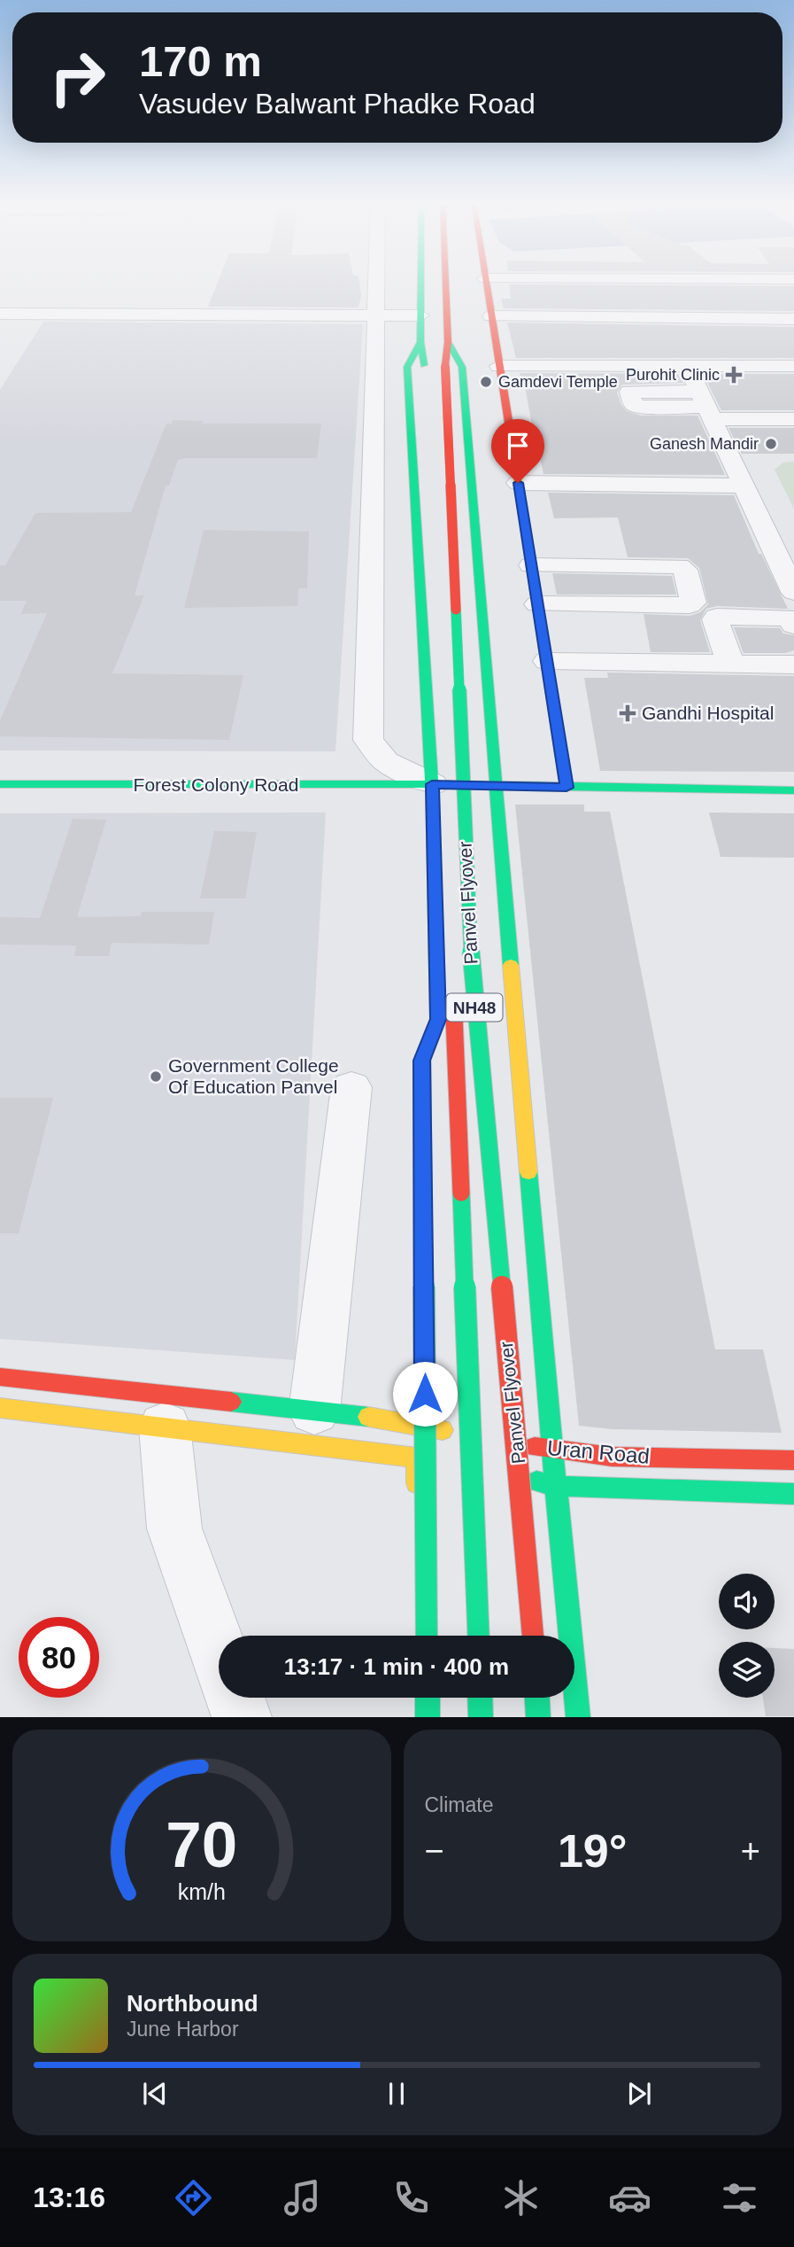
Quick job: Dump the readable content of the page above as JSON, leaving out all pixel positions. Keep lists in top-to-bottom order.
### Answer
{
  "streets": {
    "main road": [
      "Forest Colony Road",
      "Panvel Flyover",
      "NH48",
      "Uran Road"
    ]
  },
  "crossings": [
    ["Panvel Flyover", "NH48"]
  ],
  "places": {
    "health": ["Purohit Clinic", "Gandhi Hospital"],
    "other": ["Gamdevi Temple", "Ganesh Mandir", "Government College Of Education Panvel"]
  },
  "page": {
    "turn": ["170 m", "Vasudev Balwant Phadke Road"],
    "limit": "80",
    "trip": "13:17 · 1 min · 400 m",
    "tile": "Climate",
    "heat": ["−", "19°", "+"],
    "song": ["Northbound", "June Harbor"],
    "tabs": "13:16",
    "gauge": ["70", "km/h"]
  }
}
